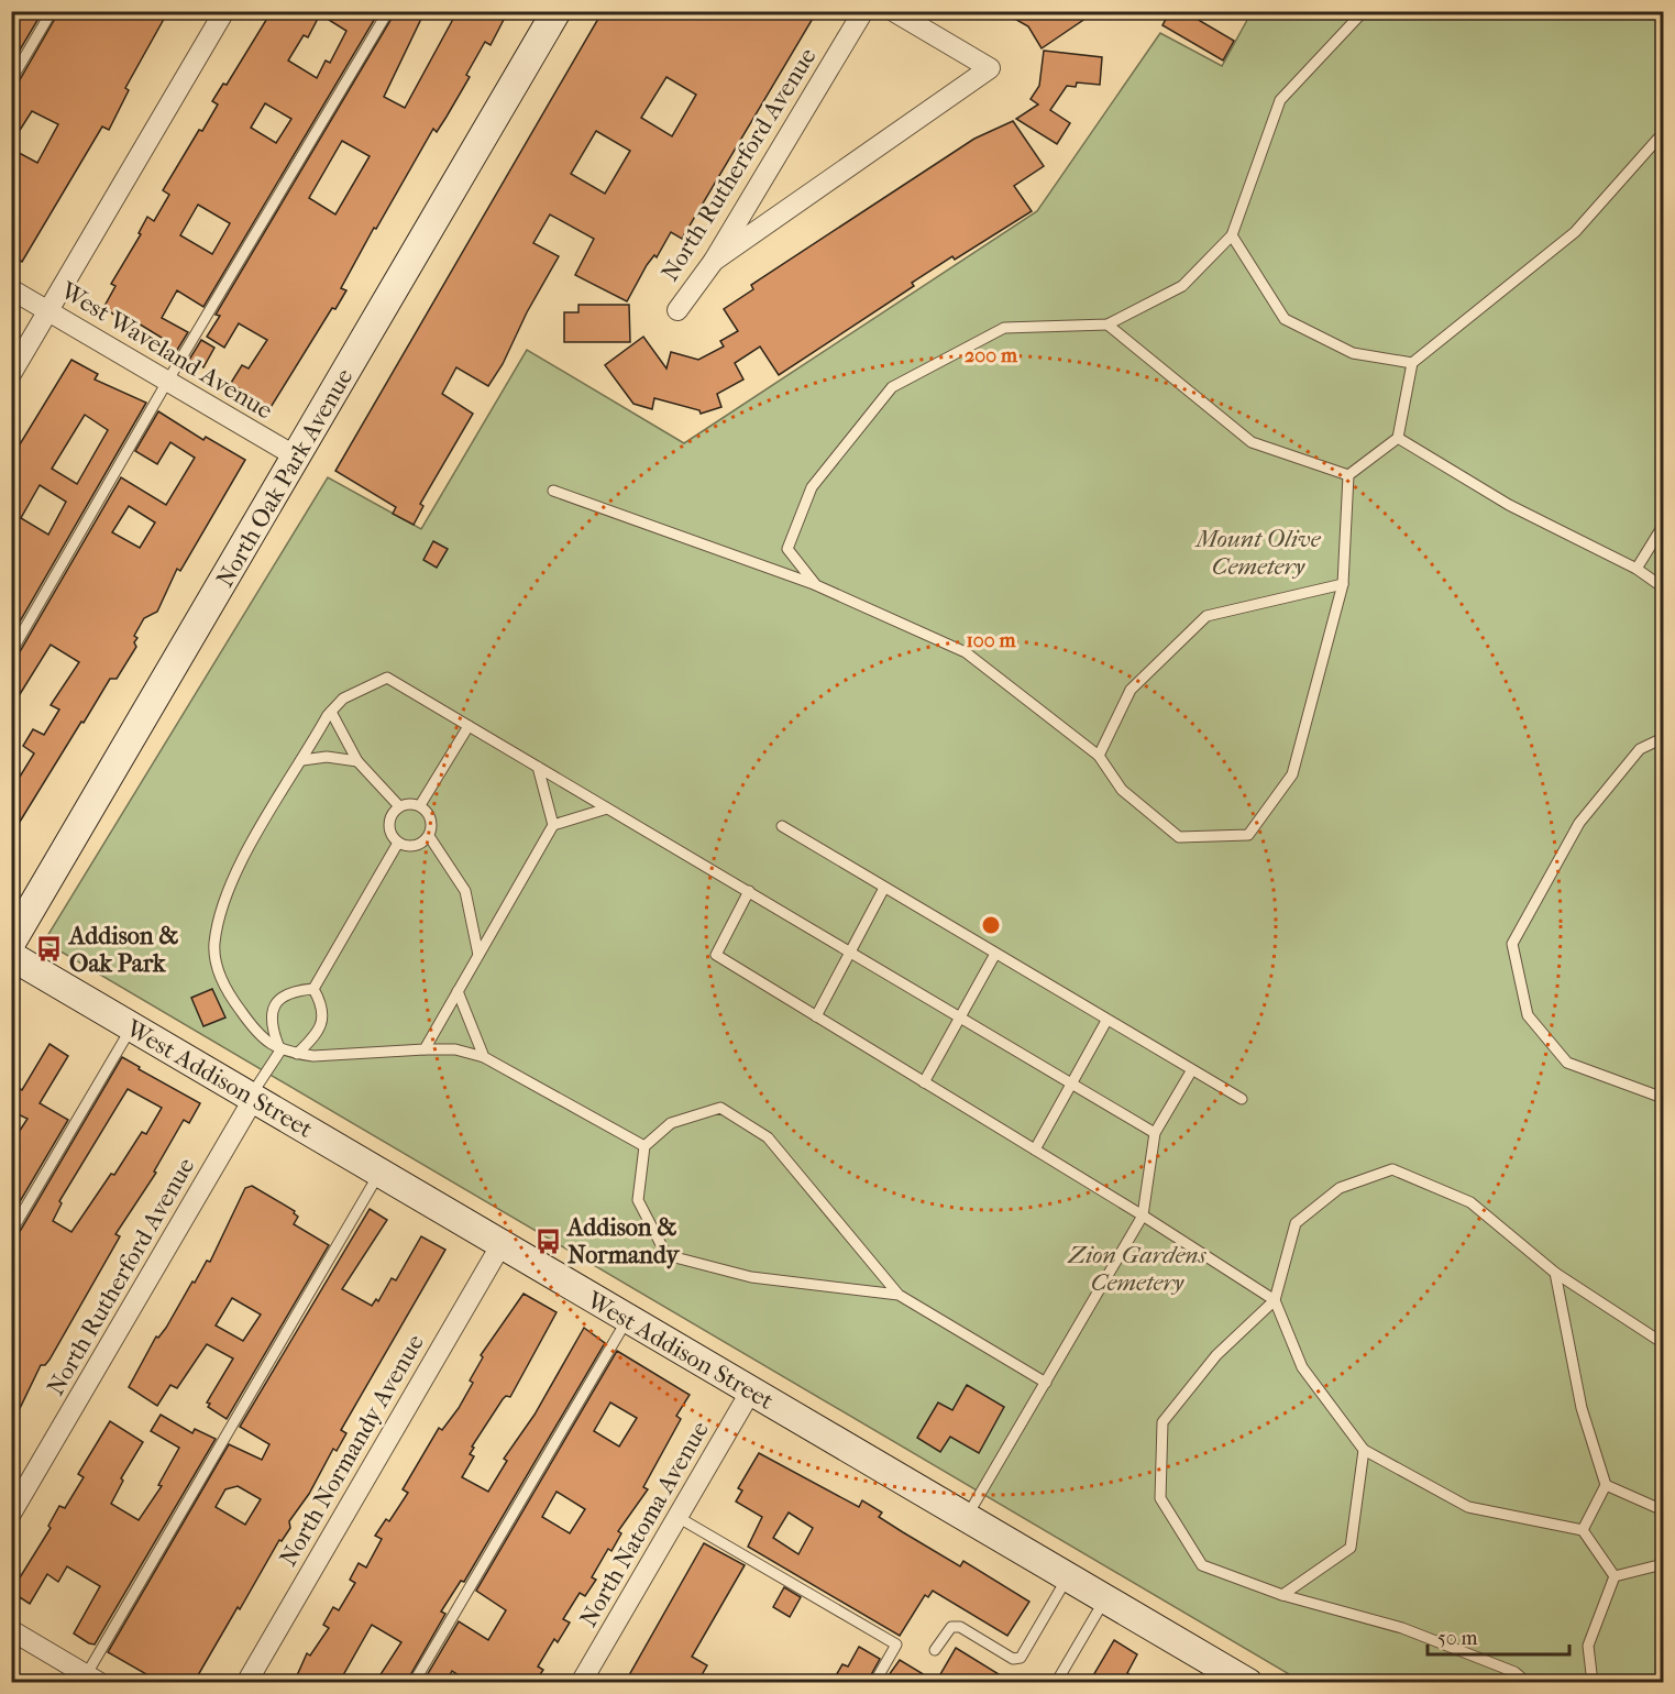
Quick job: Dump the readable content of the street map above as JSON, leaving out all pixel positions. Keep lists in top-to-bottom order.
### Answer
{
  "streets": {
    "street": [
      "North Rutherford Avenue",
      "West Waveland Avenue",
      "North Oak Park Avenue",
      "West Addison Street",
      "North Normandy Avenue",
      "North Natoma Avenue"
    ]
  },
  "crossings": [
    ["North Rutherford Avenue", "West Addison Street"],
    ["West Waveland Avenue", "North Oak Park Avenue"],
    ["West Addison Street", "North Normandy Avenue"],
    ["West Addison Street", "North Natoma Avenue"]
  ],
  "parks": ["Mount Olive Cemetery", "Zion Gardens Cemetery"],
  "places": {
    "bus stop": ["Addison & Oak Park", "Addison & Normandy"]
  },
  "scale_bar": "50 m",
  "rings": ["200 m", "100 m"]
}
